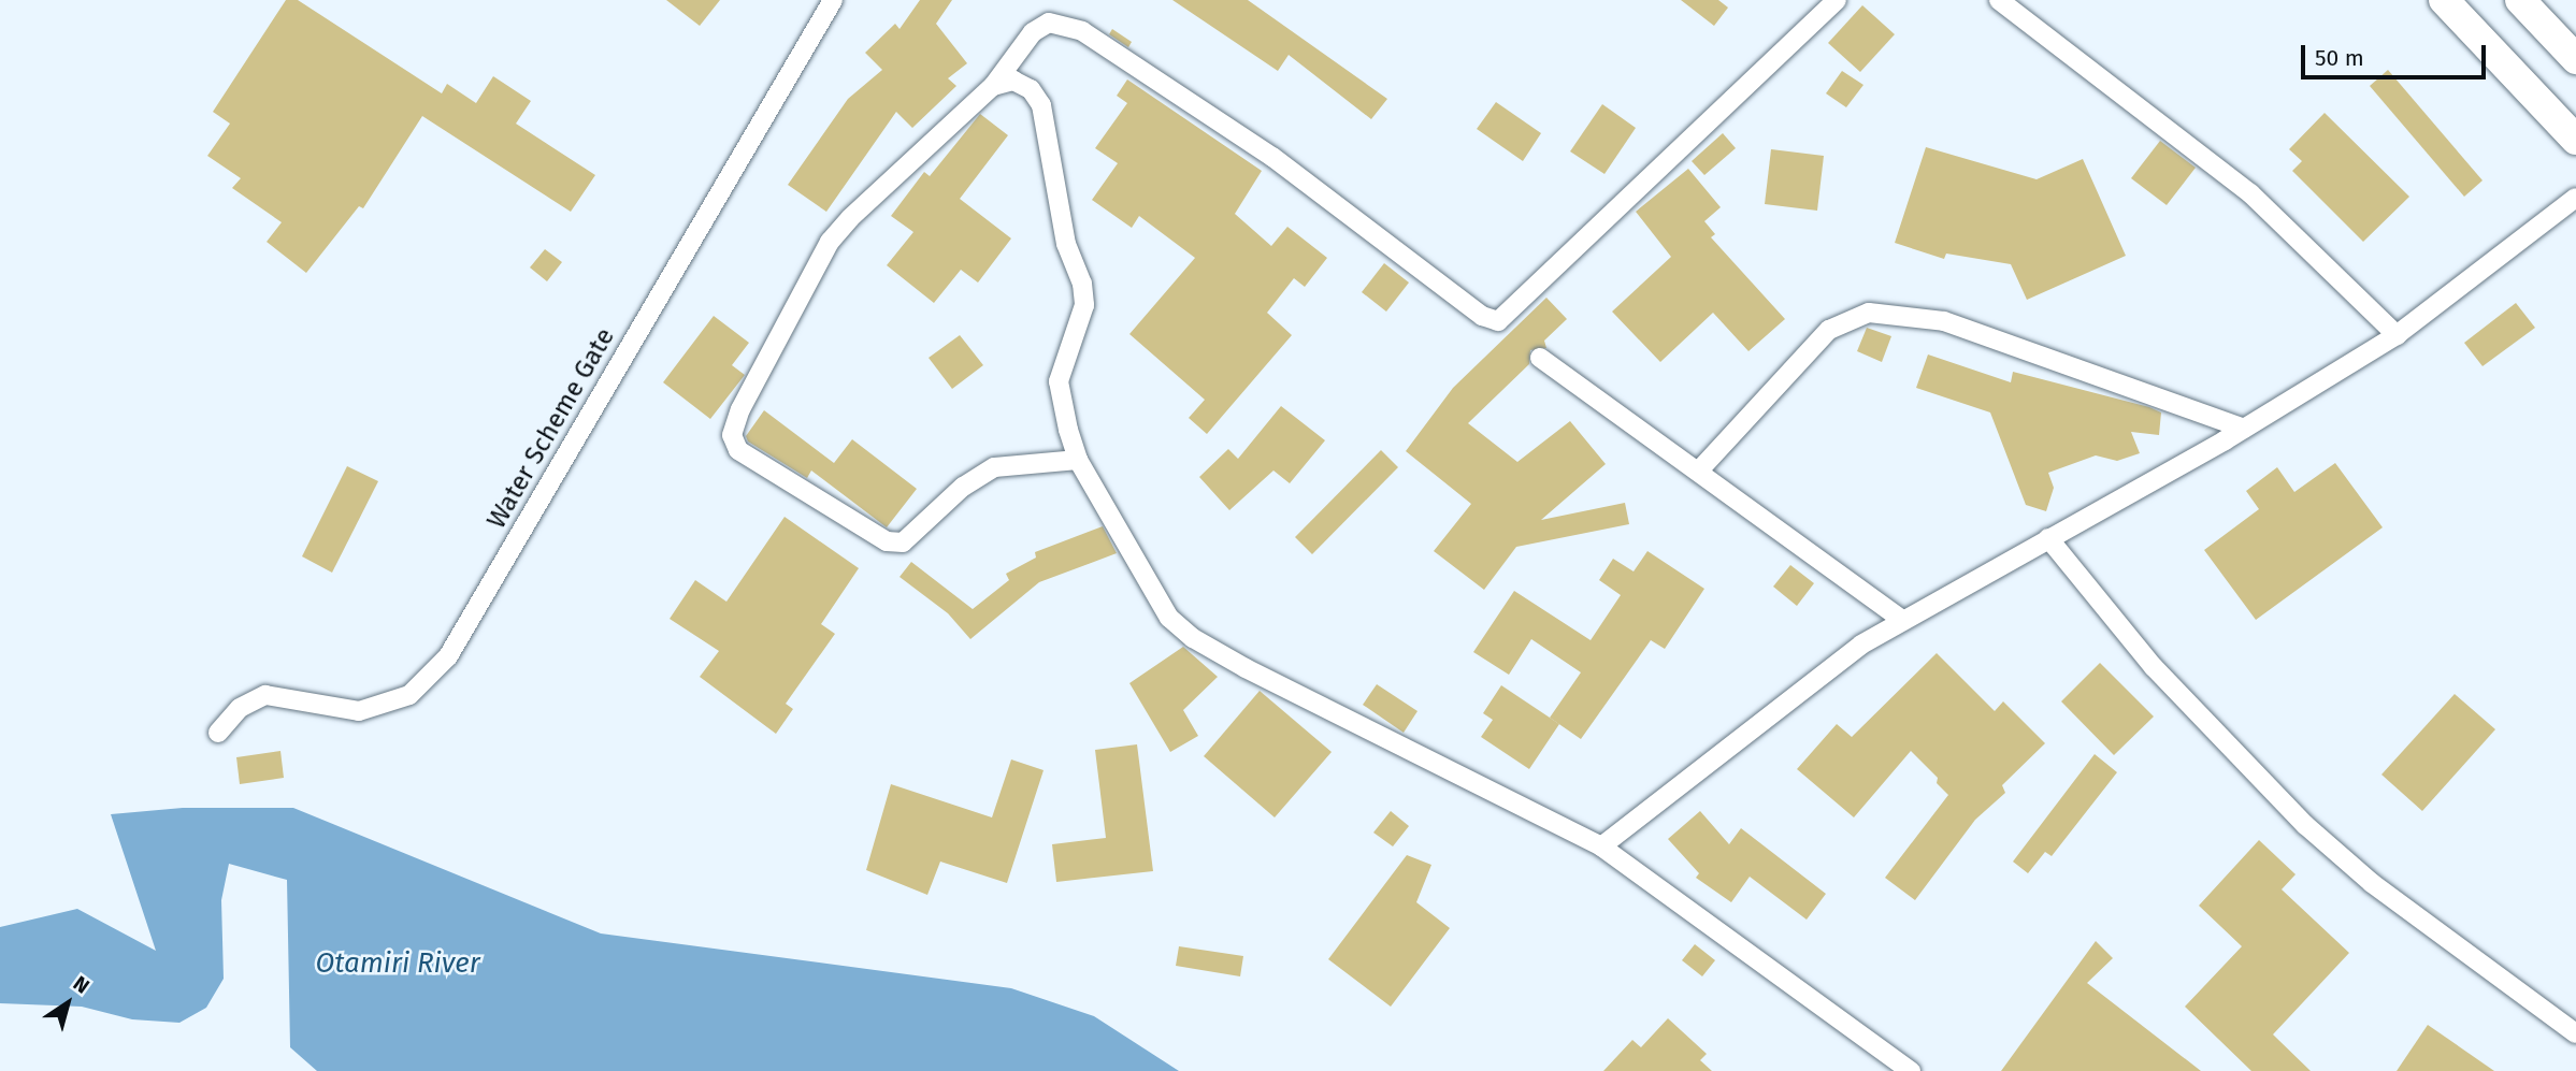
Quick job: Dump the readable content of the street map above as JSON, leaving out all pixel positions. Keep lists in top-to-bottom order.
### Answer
{
  "streets": {
    "street": ["Water Scheme Gate"]
  },
  "water": ["Otamiri River"],
  "scale_bar": "50 m",
  "north": "top right"
}
